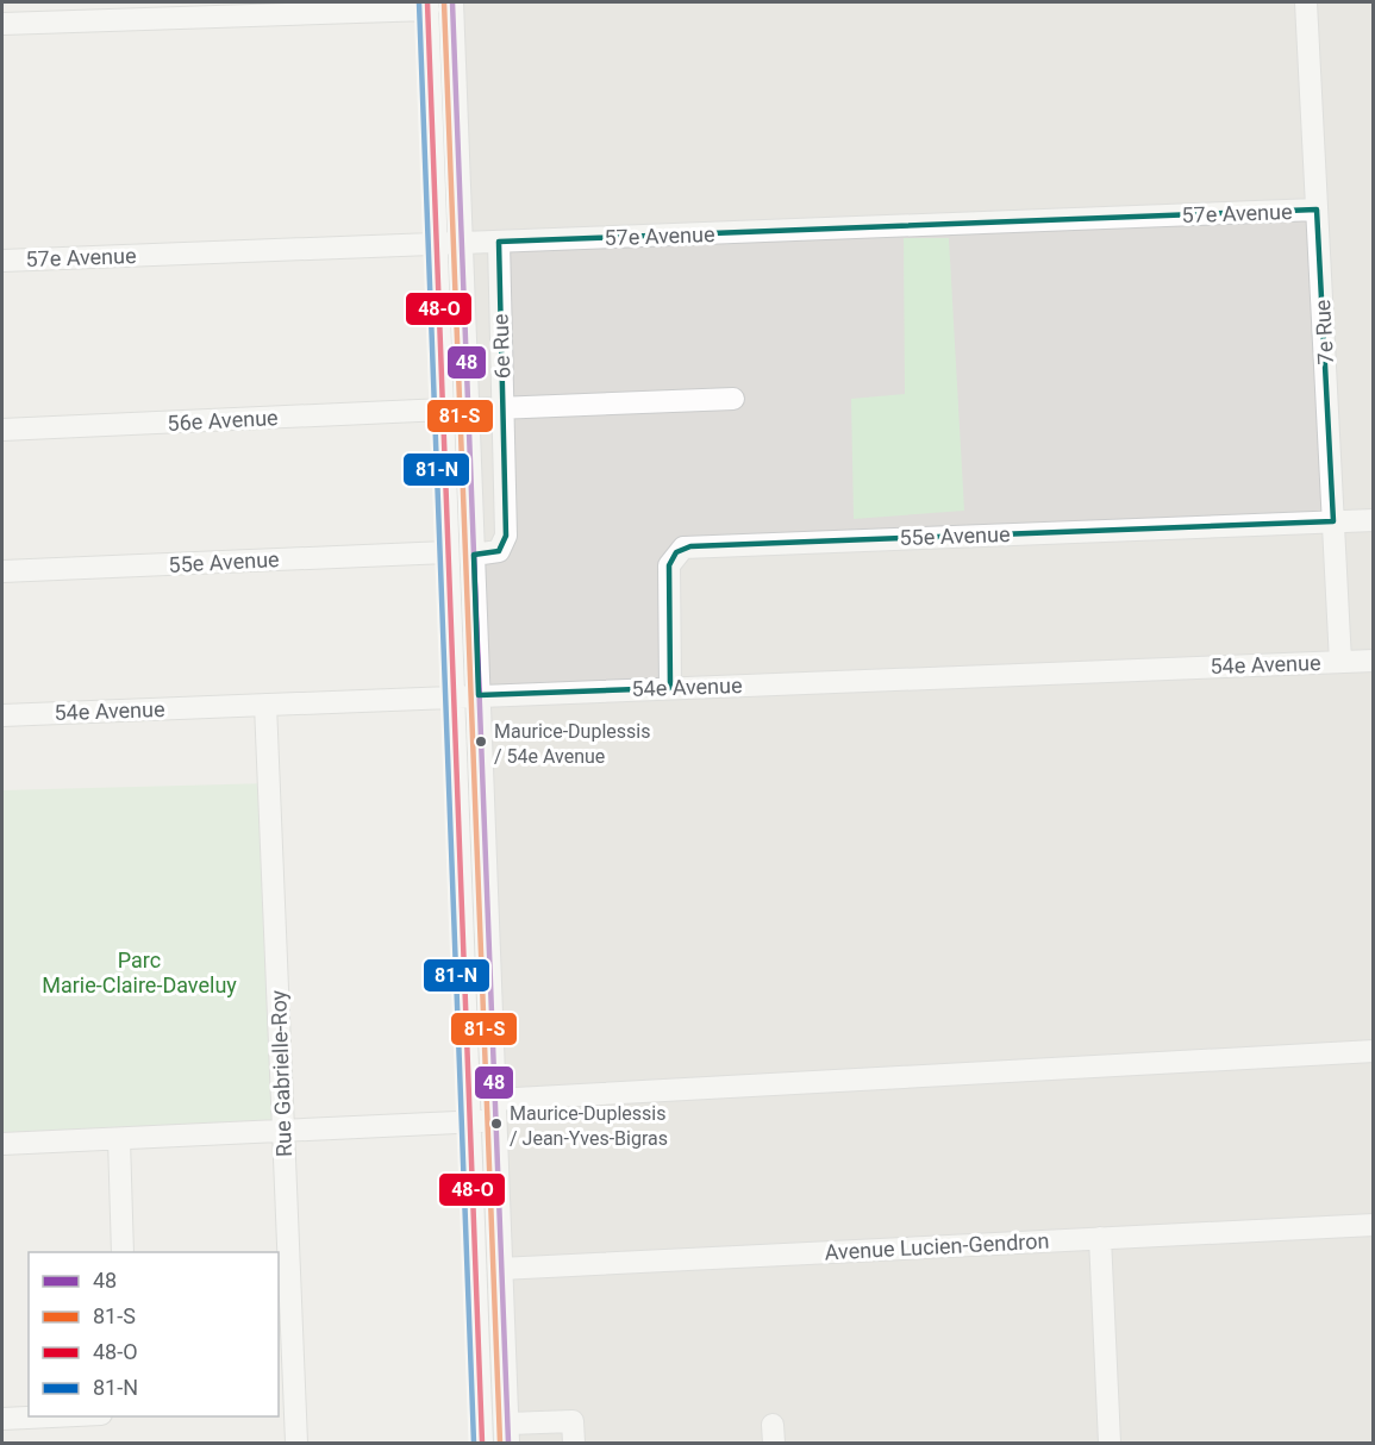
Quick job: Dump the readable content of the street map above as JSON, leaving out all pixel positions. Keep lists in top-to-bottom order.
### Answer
{
  "streets": {
    "street": [
      "57e Avenue",
      "7e Rue",
      "6e Rue",
      "56e Avenue",
      "55e Avenue",
      "54e Avenue",
      "Rue Gabrielle-Roy",
      "Avenue Lucien-Gendron"
    ]
  },
  "crossings": [
    ["57e Avenue", "7e Rue"],
    ["57e Avenue", "6e Rue"],
    ["7e Rue", "55e Avenue"],
    ["7e Rue", "54e Avenue"],
    ["55e Avenue", "54e Avenue"],
    ["54e Avenue", "Rue Gabrielle-Roy"]
  ],
  "parks": ["Parc Marie-Claire-Daveluy"],
  "places": ["Maurice-Duplessis / 54e Avenue", "Maurice-Duplessis / Jean-Yves-Bigras"],
  "lines": [
    "transit line 48",
    "transit line 81-S",
    "transit line 48-O",
    "transit line 81-N"
  ],
  "legend": [
    "48",
    "81-S",
    "48-O",
    "81-N"
  ]
}
